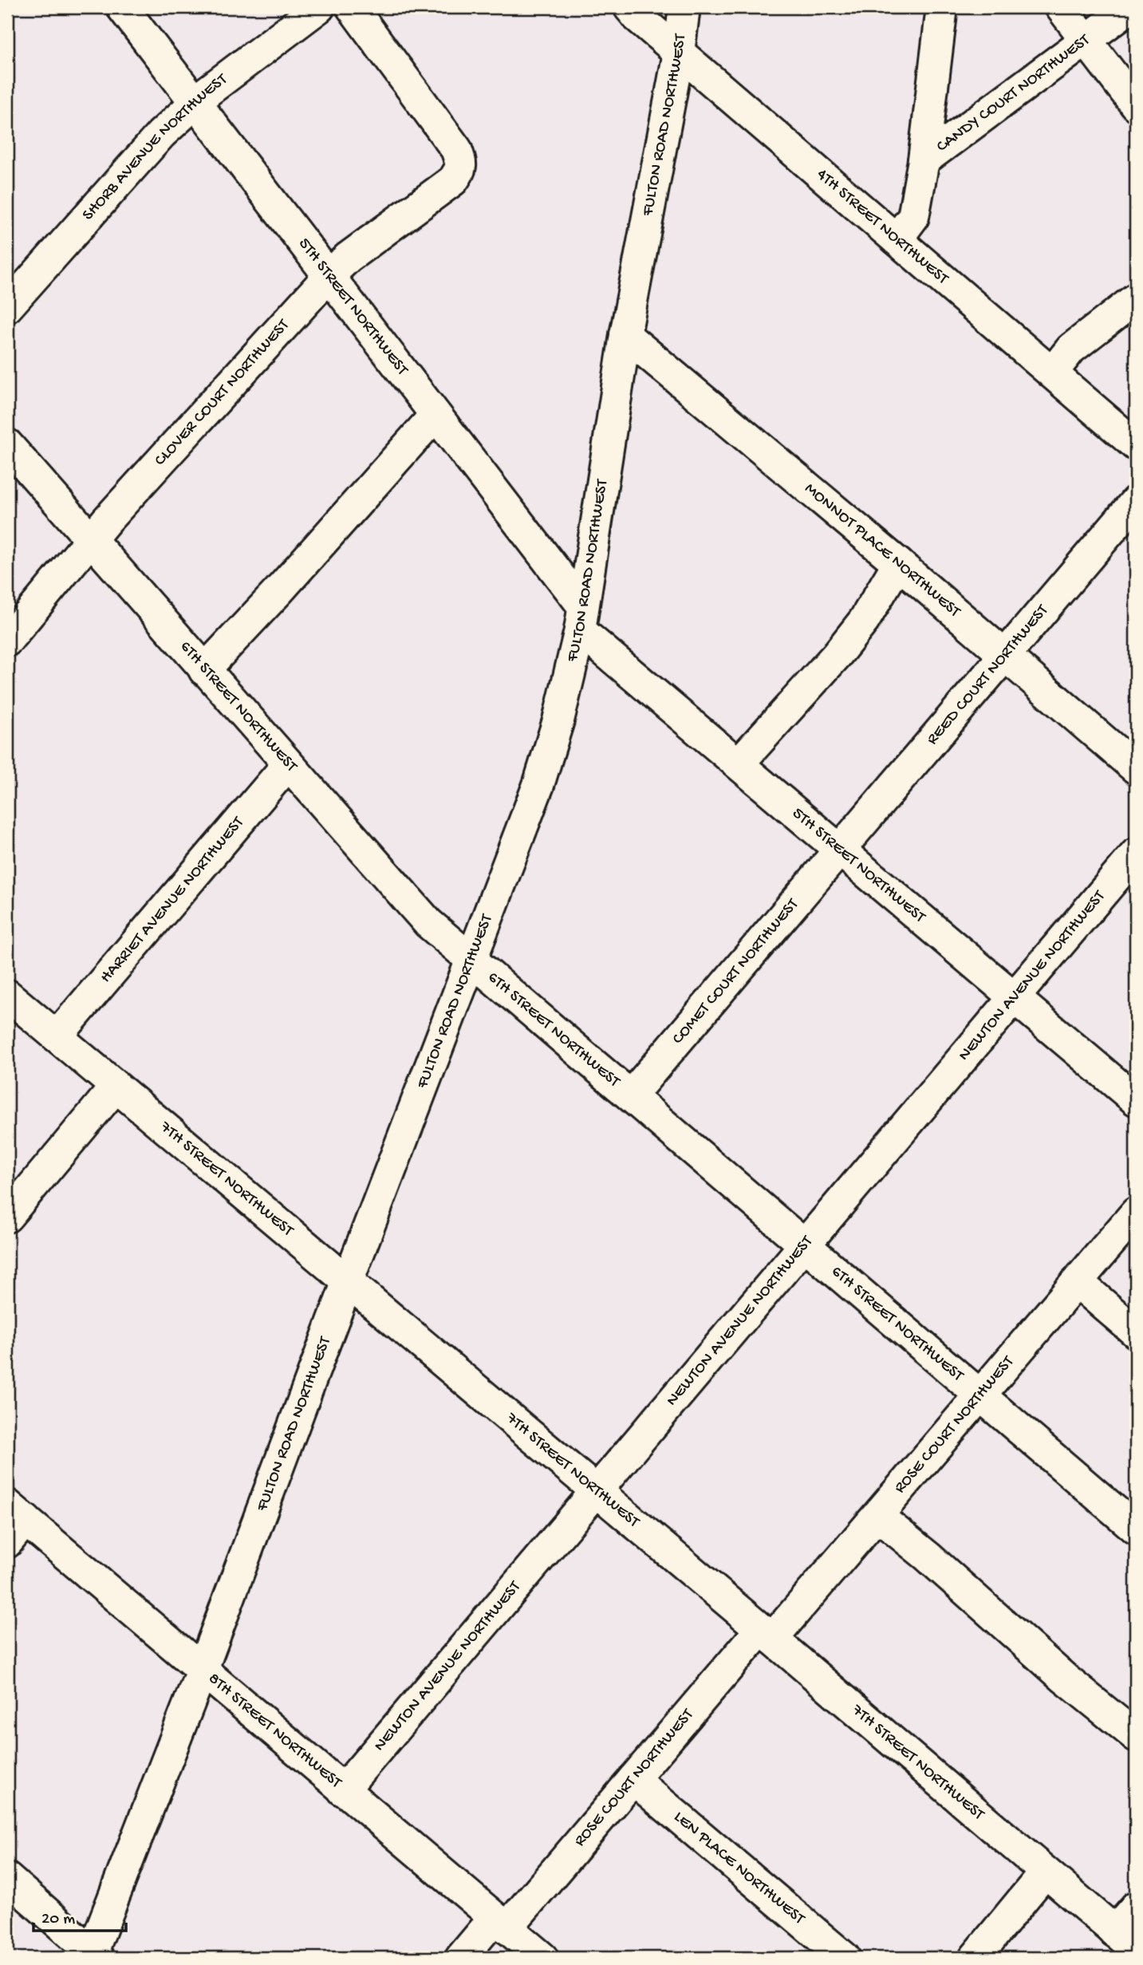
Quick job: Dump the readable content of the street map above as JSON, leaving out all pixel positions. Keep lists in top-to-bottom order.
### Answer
{
  "streets": {
    "street": [
      "CANDY COURT NORTHWEST",
      "FULTON ROAD NORTHWEST",
      "SHORB AVENUE NORTHWEST",
      "4TH STREET NORTHWEST",
      "5TH STREET NORTHWEST",
      "CLOVER COURT NORTHWEST",
      "MONNOT PLACE NORTHWEST",
      "REED COURT NORTHWEST",
      "6TH STREET NORTHWEST",
      "HARRIET AVENUE NORTHWEST",
      "COMET COURT NORTHWEST",
      "NEWTON AVENUE NORTHWEST",
      "7TH STREET NORTHWEST",
      "ROSE COURT NORTHWEST",
      "8TH STREET NORTHWEST",
      "LEN PLACE NORTHWEST"
    ]
  },
  "crossings": [
    ["FULTON ROAD NORTHWEST", "4TH STREET NORTHWEST"],
    ["FULTON ROAD NORTHWEST", "5TH STREET NORTHWEST"],
    ["FULTON ROAD NORTHWEST", "MONNOT PLACE NORTHWEST"],
    ["FULTON ROAD NORTHWEST", "6TH STREET NORTHWEST"],
    ["FULTON ROAD NORTHWEST", "7TH STREET NORTHWEST"],
    ["FULTON ROAD NORTHWEST", "8TH STREET NORTHWEST"],
    ["SHORB AVENUE NORTHWEST", "5TH STREET NORTHWEST"],
    ["5TH STREET NORTHWEST", "CLOVER COURT NORTHWEST"],
    ["5TH STREET NORTHWEST", "REED COURT NORTHWEST"],
    ["5TH STREET NORTHWEST", "COMET COURT NORTHWEST"],
    ["5TH STREET NORTHWEST", "NEWTON AVENUE NORTHWEST"],
    ["CLOVER COURT NORTHWEST", "6TH STREET NORTHWEST"],
    ["MONNOT PLACE NORTHWEST", "REED COURT NORTHWEST"],
    ["REED COURT NORTHWEST", "COMET COURT NORTHWEST"],
    ["6TH STREET NORTHWEST", "HARRIET AVENUE NORTHWEST"],
    ["6TH STREET NORTHWEST", "COMET COURT NORTHWEST"],
    ["6TH STREET NORTHWEST", "NEWTON AVENUE NORTHWEST"],
    ["6TH STREET NORTHWEST", "ROSE COURT NORTHWEST"],
    ["HARRIET AVENUE NORTHWEST", "7TH STREET NORTHWEST"],
    ["NEWTON AVENUE NORTHWEST", "7TH STREET NORTHWEST"],
    ["NEWTON AVENUE NORTHWEST", "8TH STREET NORTHWEST"],
    ["7TH STREET NORTHWEST", "ROSE COURT NORTHWEST"],
    ["ROSE COURT NORTHWEST", "8TH STREET NORTHWEST"],
    ["ROSE COURT NORTHWEST", "LEN PLACE NORTHWEST"]
  ],
  "scale_bar": "20 m"
}
